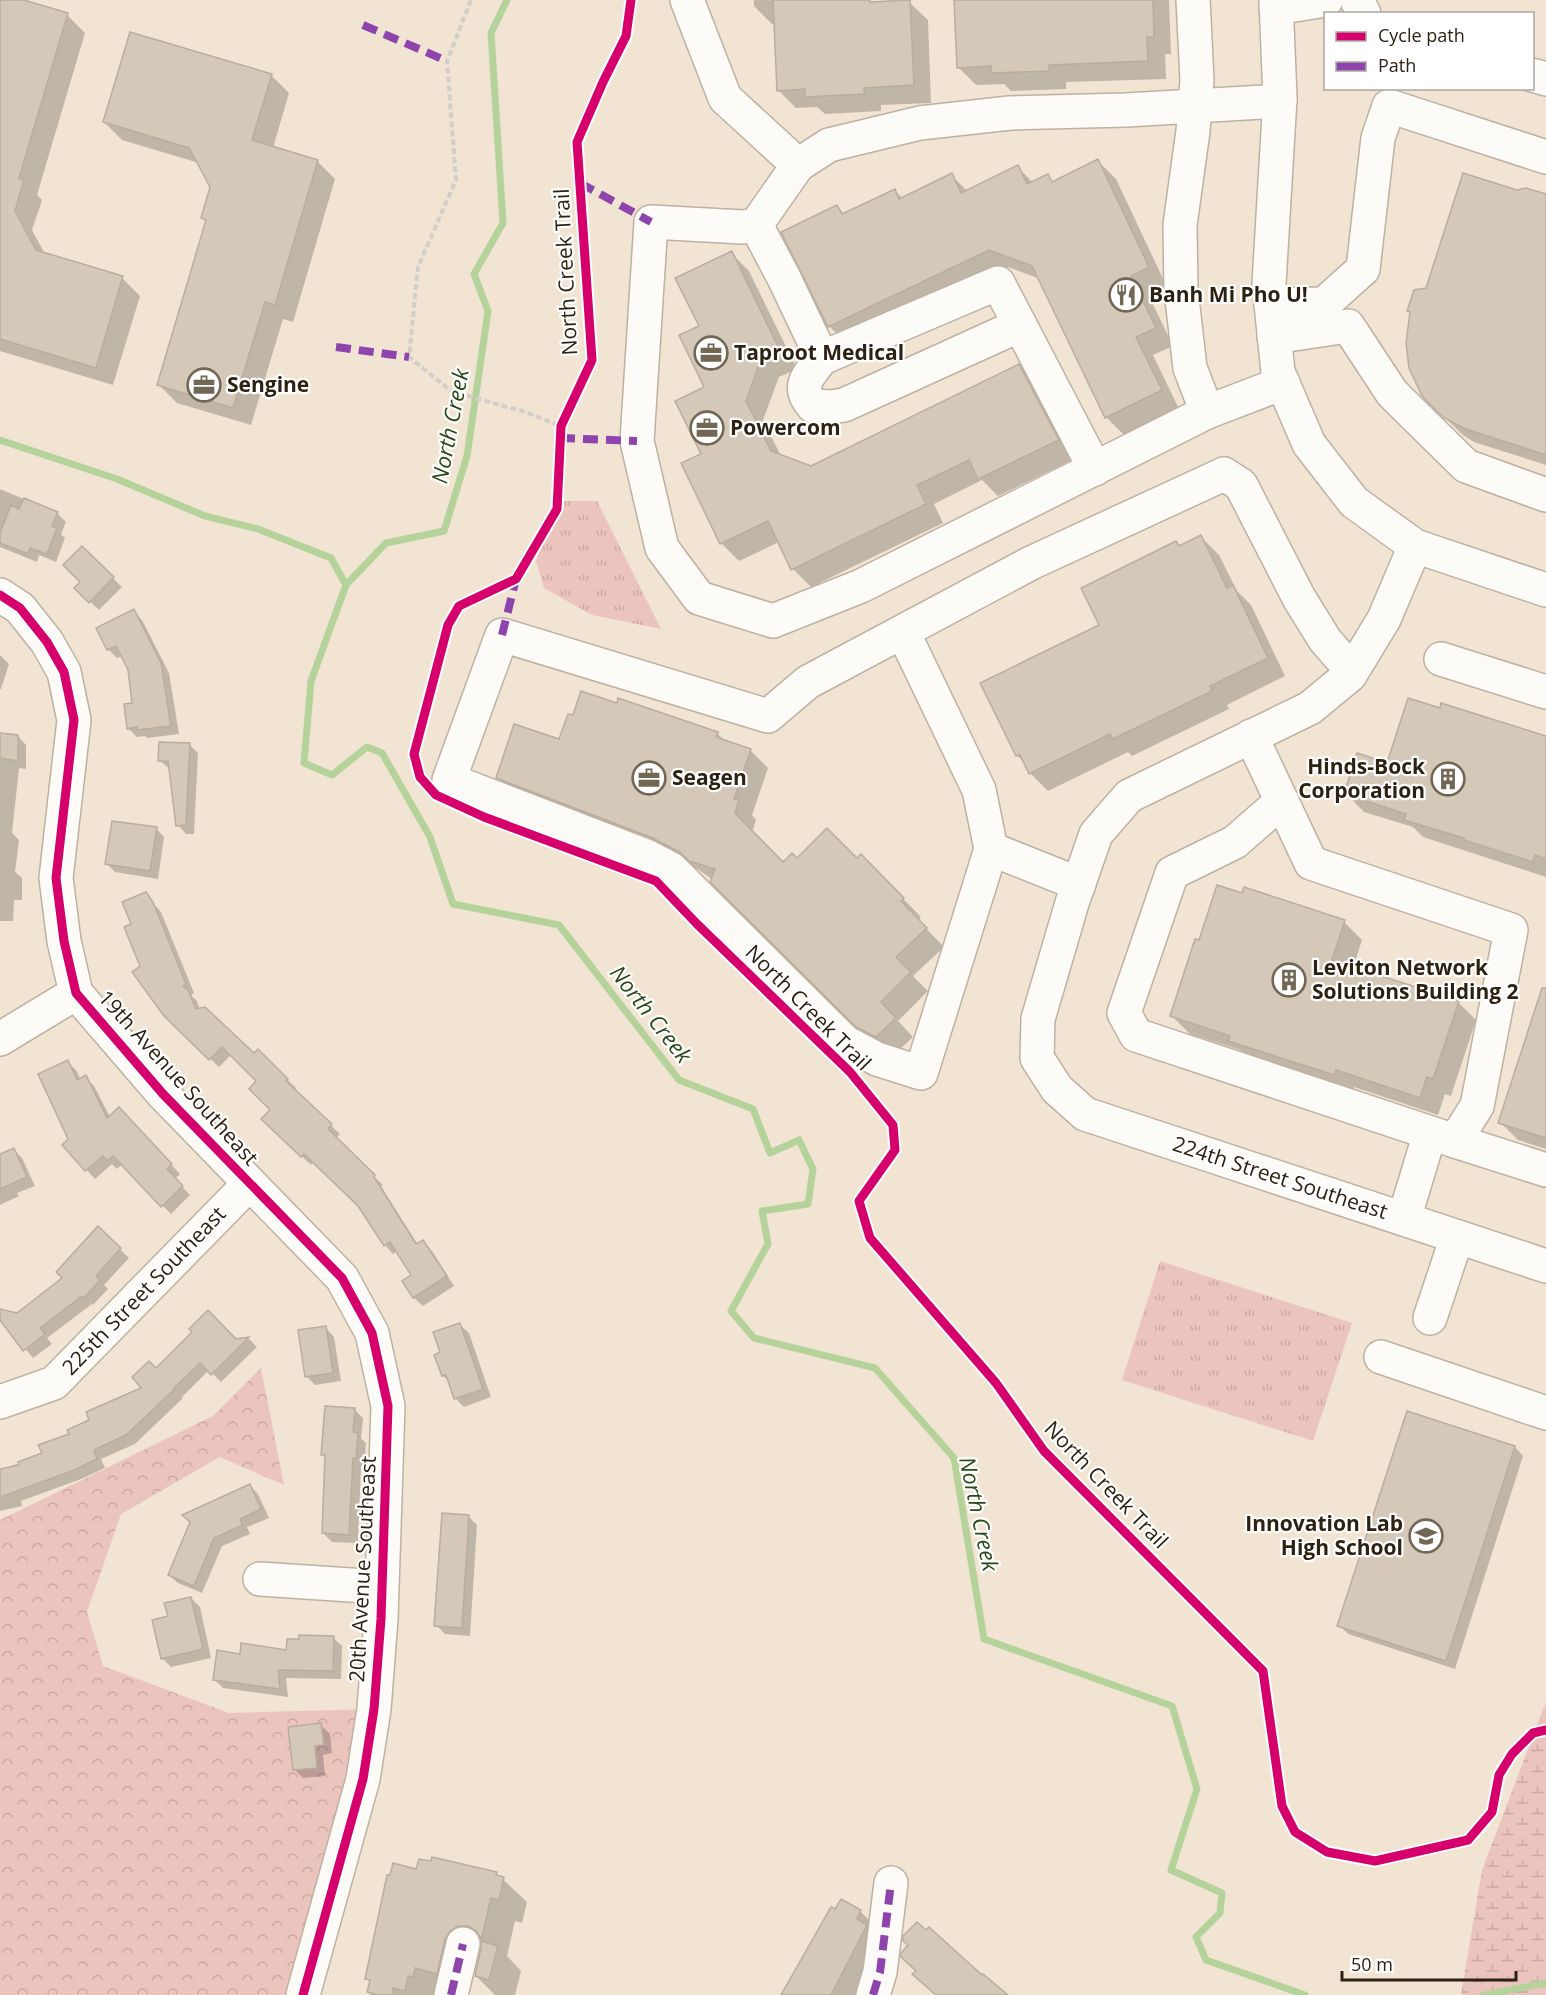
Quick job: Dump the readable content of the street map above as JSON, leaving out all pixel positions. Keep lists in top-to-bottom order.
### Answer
{
  "streets": {
    "street": [
      "19th Avenue Southeast",
      "224th Street Southeast",
      "225th Street Southeast",
      "20th Avenue Southeast"
    ],
    "cycle path": ["North Creek Trail"]
  },
  "crossings": [
    ["19th Avenue Southeast", "225th Street Southeast"],
    ["19th Avenue Southeast", "20th Avenue Southeast"],
    ["225th Street Southeast", "20th Avenue Southeast"]
  ],
  "water": ["North Creek"],
  "places": {
    "restaurant": ["Banh Mi Pho U!"],
    "office": [
      "Taproot Medical",
      "Sengine",
      "Powercom",
      "Seagen"
    ],
    "building": ["Hinds-Bock Corporation", "Leviton Network Solutions Building 2"],
    "school or university": ["Innovation Lab High School"]
  },
  "legend": ["Cycle path", "Path"],
  "scale_bar": "50 m"
}
